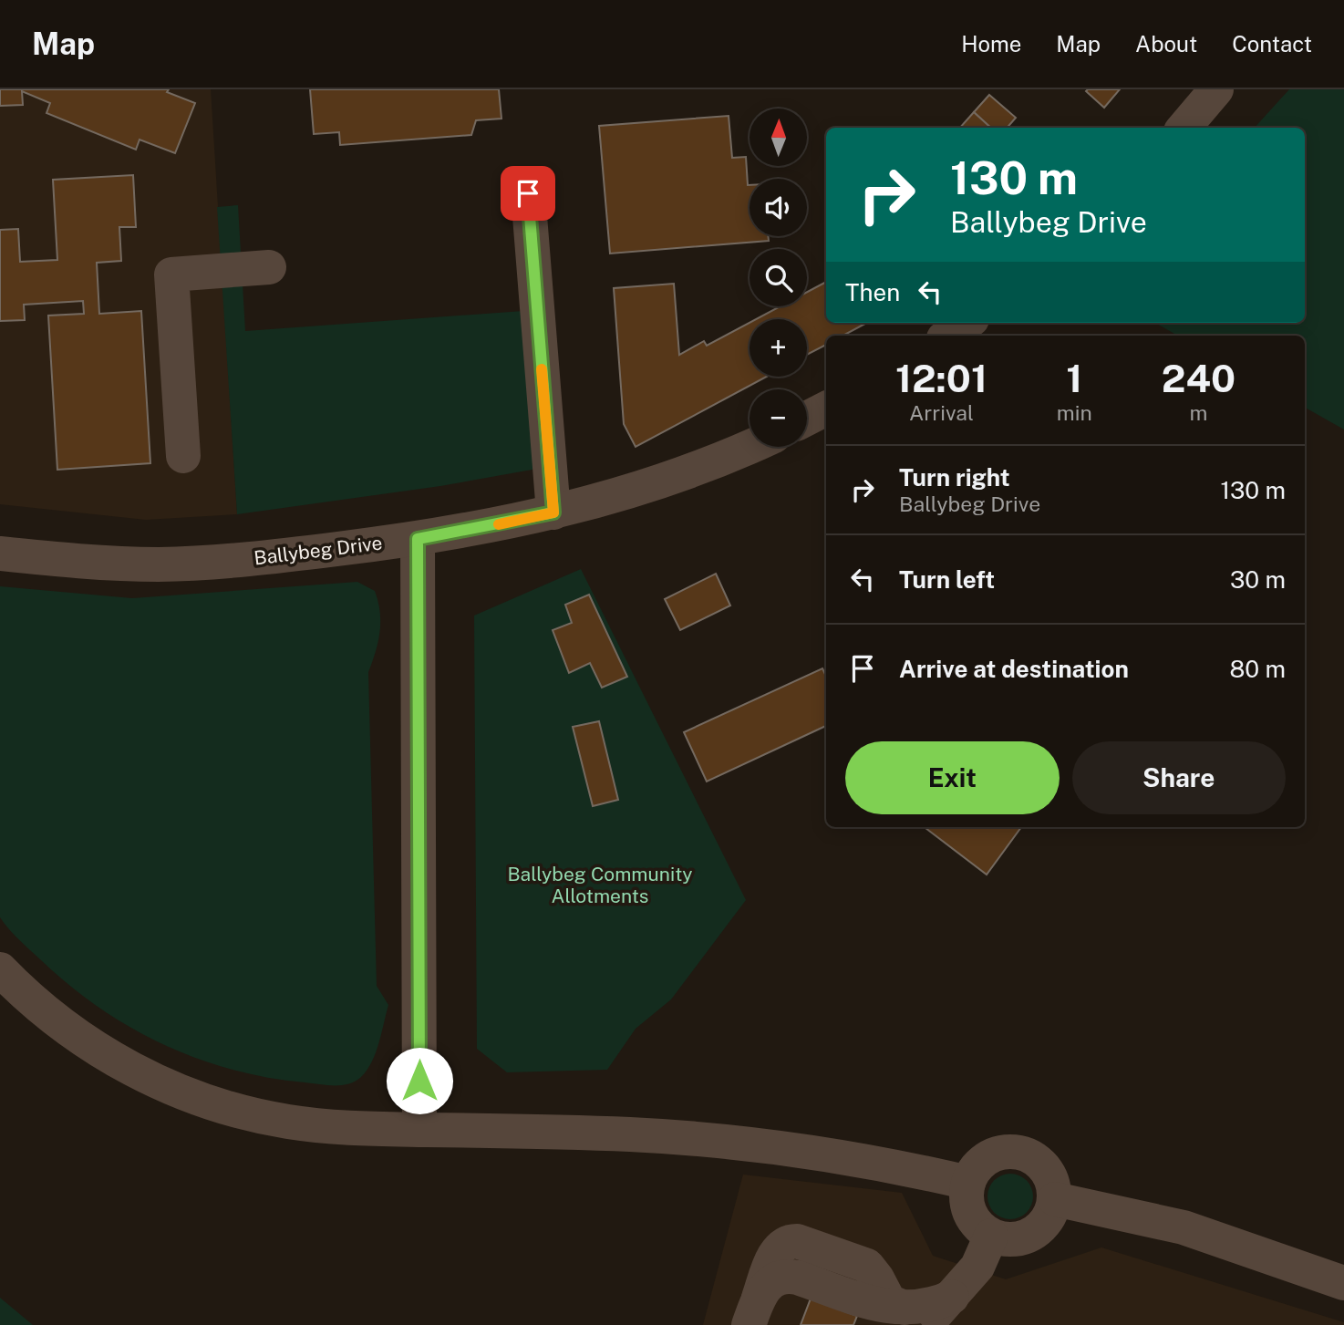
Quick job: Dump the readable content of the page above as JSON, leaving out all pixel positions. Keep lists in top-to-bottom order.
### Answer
{
  "streets": {
    "street": ["Ballybeg Drive"]
  },
  "parks": ["Ballybeg Community Allotments"],
  "north": "top",
  "page": {
    "header": "Map",
    "nav": [
      "Home",
      "Map",
      "About",
      "Contact"
    ],
    "map_buttons": ["+", "−"],
    "turn": ["130 m", "Ballybeg Drive"],
    "then": "Then",
    "eta": [
      "12:01",
      "Arrival",
      "1",
      "min",
      "240",
      "m"
    ],
    "list": [
      {
        "name": "Turn right",
        "note": "Ballybeg Drive",
        "value": "130 m"
      },
      {
        "name": "Turn left",
        "value": "30 m"
      },
      {
        "name": "Arrive at destination",
        "value": "80 m"
      }
    ],
    "buttons": ["Exit", "Share"]
  }
}
